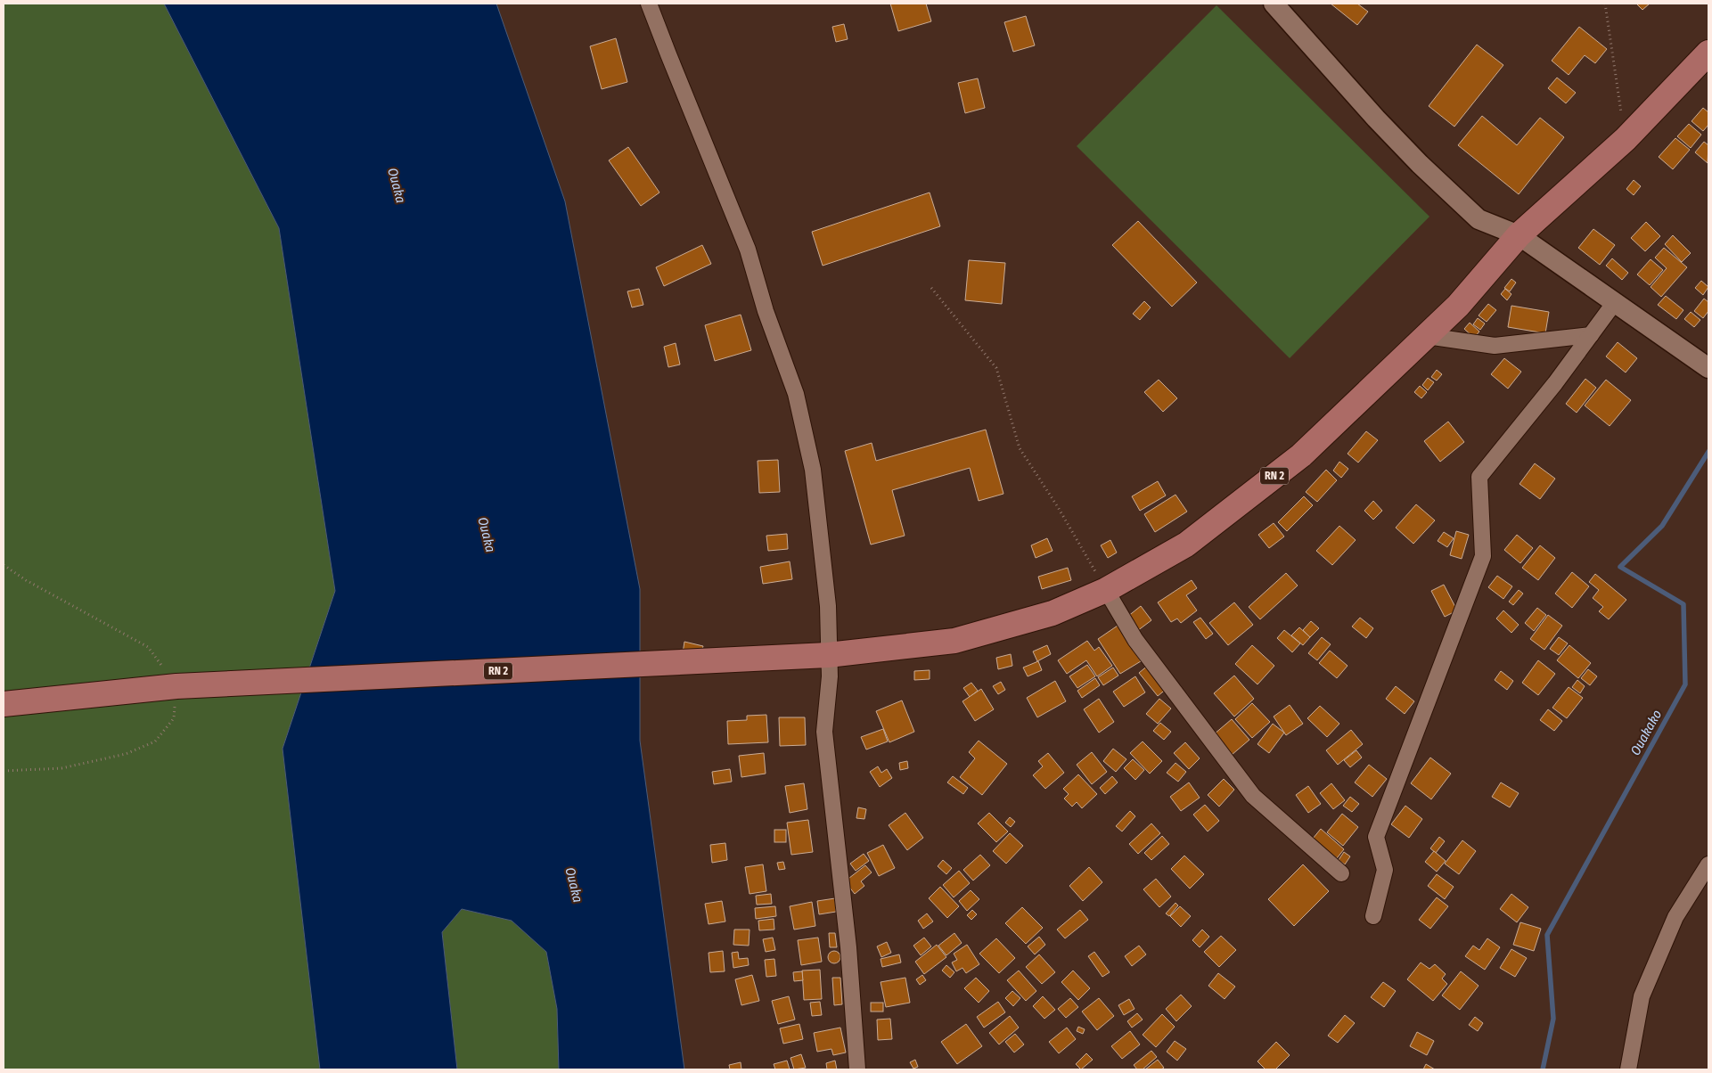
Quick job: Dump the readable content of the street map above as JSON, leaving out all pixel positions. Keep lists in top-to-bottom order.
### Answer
{
  "streets": {
    "main road": ["RN 2"]
  },
  "water": ["Ouaka", "Ouakako"]
}
